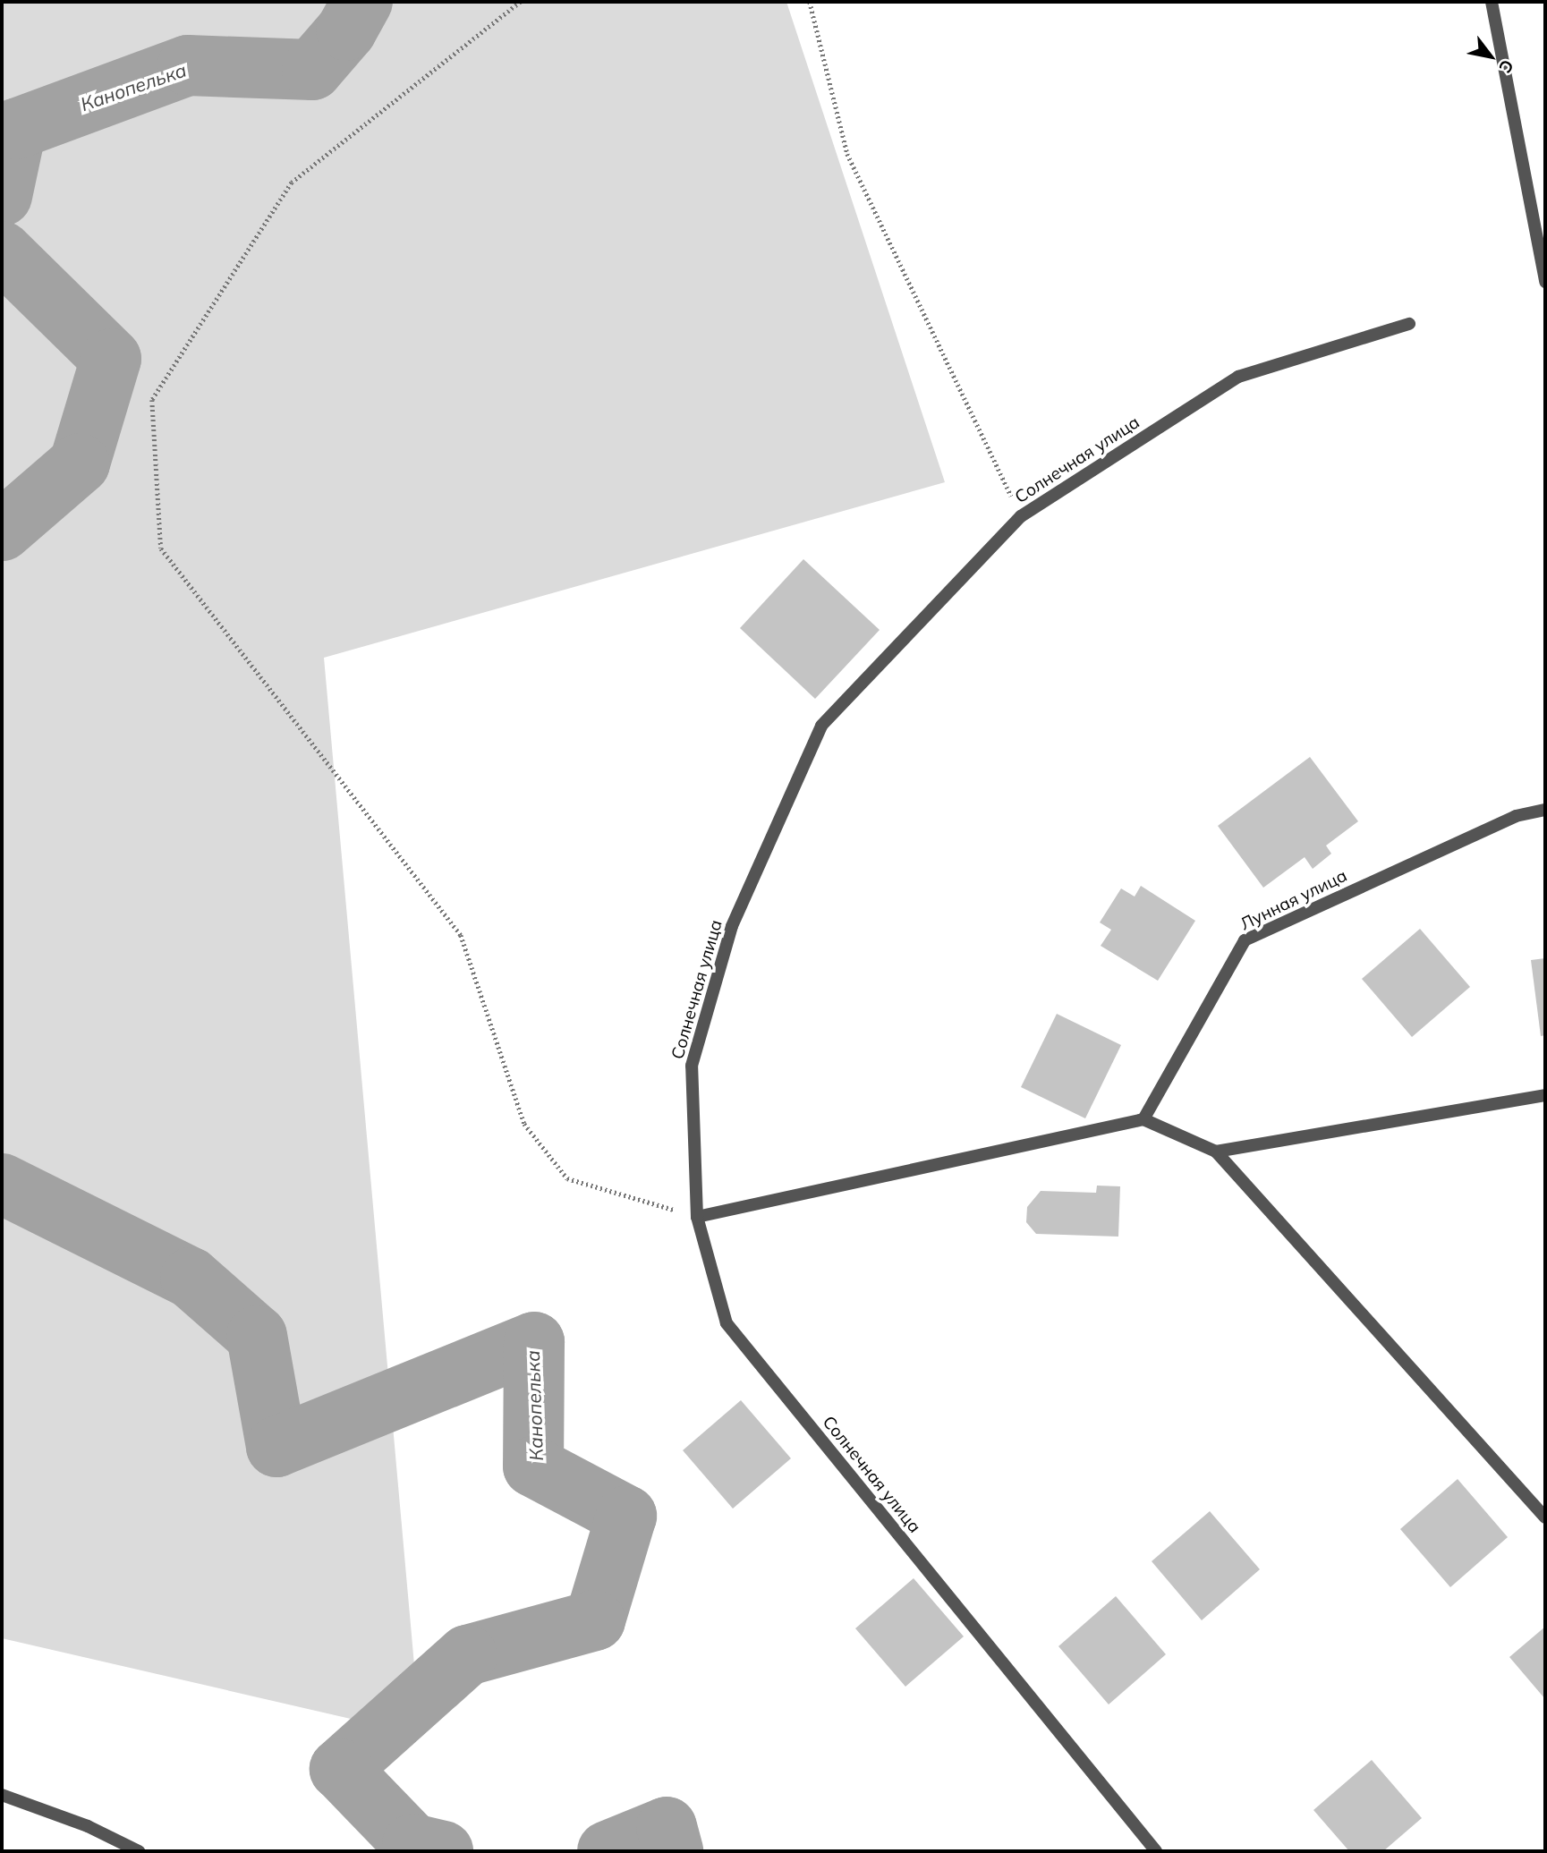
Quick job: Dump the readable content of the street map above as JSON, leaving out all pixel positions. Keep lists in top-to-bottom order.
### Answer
{
  "streets": {
    "street": ["Солнечная улица", "Лунная улица"]
  },
  "water": ["Канопелька"],
  "north": "bottom right"
}
